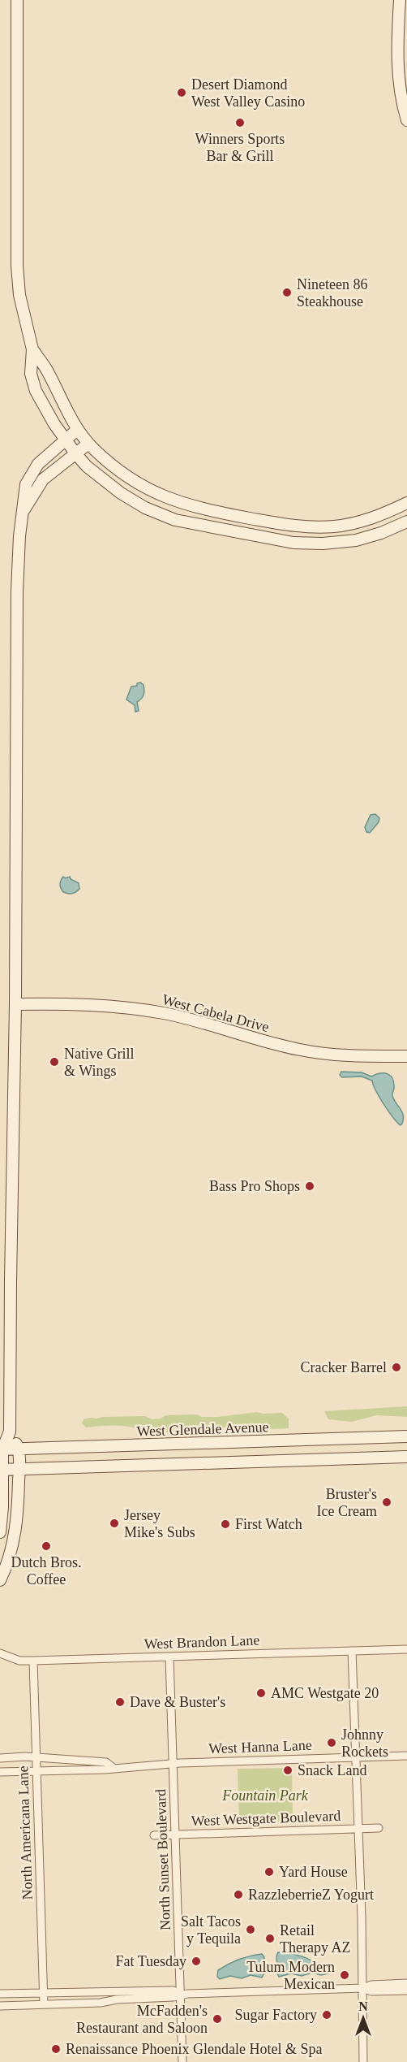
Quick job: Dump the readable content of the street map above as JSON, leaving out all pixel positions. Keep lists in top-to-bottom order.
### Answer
{
  "streets": {
    "street": [
      "West Cabela Drive",
      "West Glendale Avenue",
      "West Brandon Lane",
      "West Hanna Lane",
      "West Westgate Boulevard",
      "North Americana Lane",
      "North Sunset Boulevard"
    ]
  },
  "crossings": [
    ["West Brandon Lane", "North Americana Lane"],
    ["West Brandon Lane", "North Sunset Boulevard"],
    ["West Hanna Lane", "North Americana Lane"],
    ["West Hanna Lane", "North Sunset Boulevard"],
    ["West Westgate Boulevard", "North Sunset Boulevard"]
  ],
  "parks": ["Fountain Park"],
  "places": [
    "Desert Diamond West Valley Casino",
    "Winners Sports Bar & Grill",
    "Nineteen 86 Steakhouse",
    "Native Grill & Wings",
    "Bass Pro Shops",
    "Cracker Barrel",
    "Bruster's Ice Cream",
    "Jersey Mike's Subs",
    "First Watch",
    "Dutch Bros. Coffee",
    "AMC Westgate 20",
    "Dave & Buster's",
    "Johnny Rockets",
    "Snack Land",
    "Yard House",
    "RazzleberrieZ Yogurt",
    "Salt Tacos y Tequila",
    "Retail Therapy AZ",
    "Fat Tuesday",
    "Tulum Modern Mexican",
    "Sugar Factory",
    "McFadden's Restaurant and Saloon",
    "Renaissance Phoenix Glendale Hotel & Spa"
  ],
  "north": "top"
}
